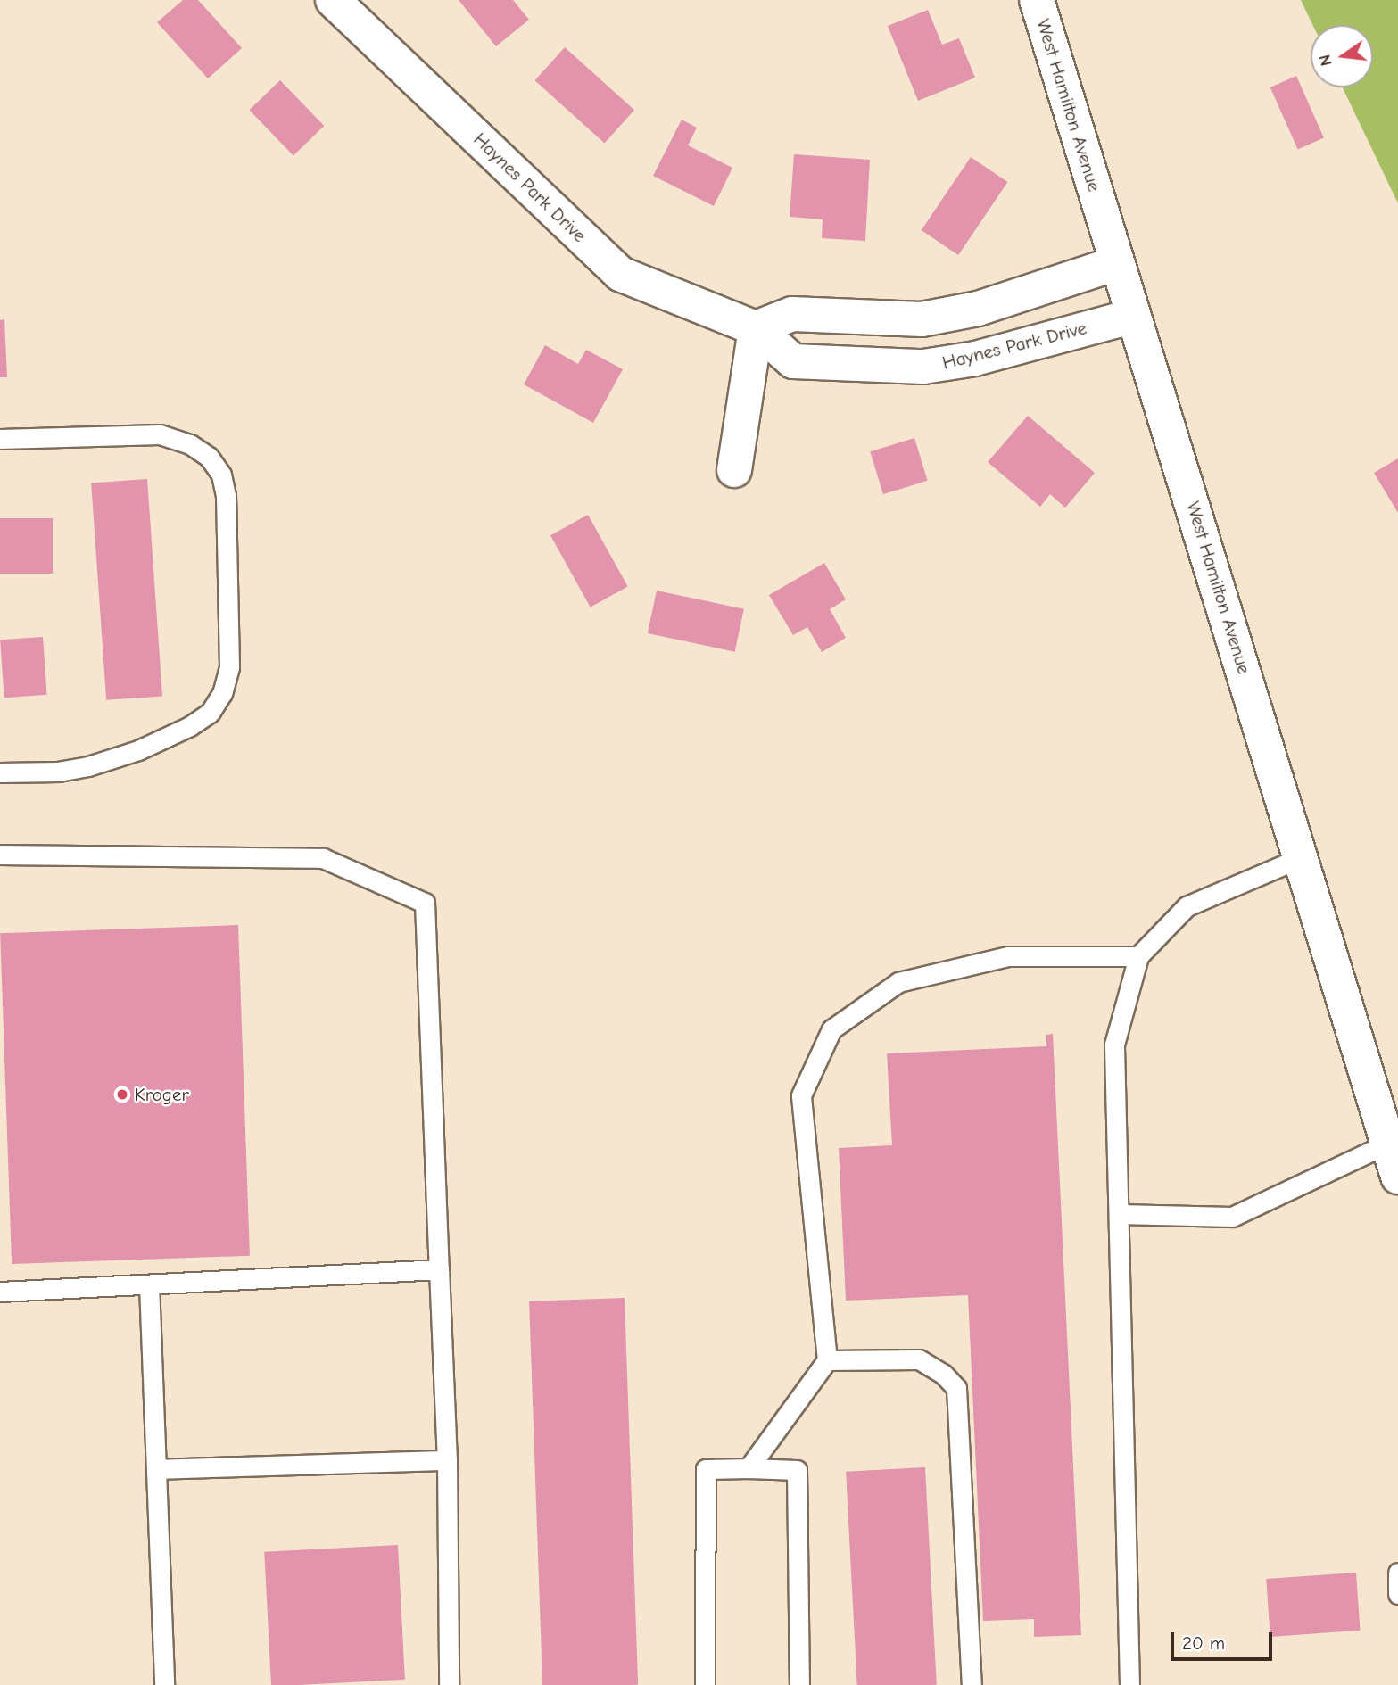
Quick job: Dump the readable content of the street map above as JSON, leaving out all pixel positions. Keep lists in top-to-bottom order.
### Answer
{
  "streets": {
    "street": ["West Hamilton Avenue", "Haynes Park Drive"]
  },
  "crossings": [
    ["West Hamilton Avenue", "Haynes Park Drive"]
  ],
  "places": ["Kroger"],
  "scale_bar": "20 m",
  "north": "left"
}
